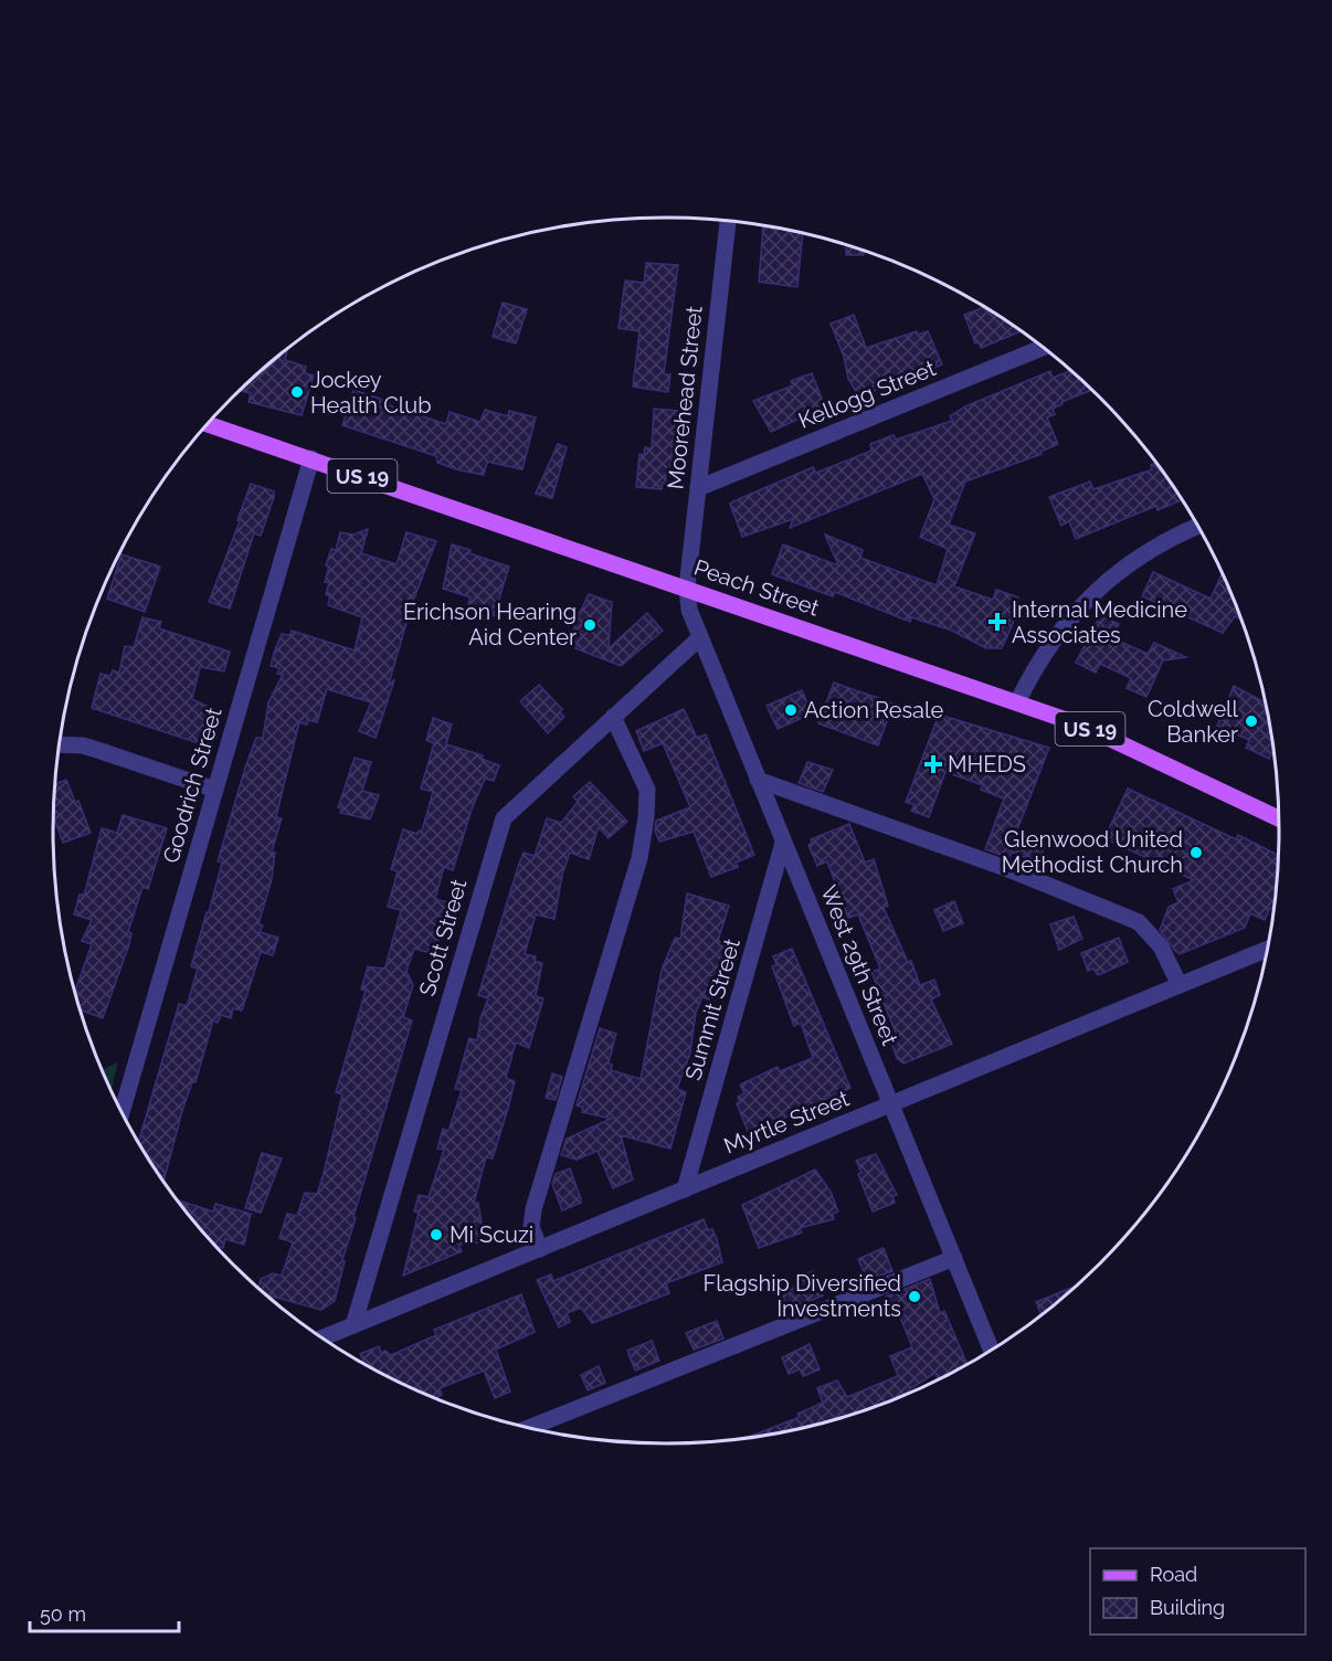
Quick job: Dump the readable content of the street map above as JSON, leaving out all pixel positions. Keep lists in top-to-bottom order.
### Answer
{
  "streets": {
    "main road": ["US 19", "Peach Street"],
    "street": [
      "Kellogg Street",
      "Moorehead Street",
      "Goodrich Street",
      "Scott Street",
      "West 29th Street",
      "Summit Street",
      "Myrtle Street"
    ]
  },
  "crossings": [
    ["Kellogg Street", "Moorehead Street"],
    ["Moorehead Street", "Peach Street"],
    ["Moorehead Street", "West 29th Street"],
    ["Peach Street", "Goodrich Street"],
    ["Peach Street", "West 29th Street"],
    ["Scott Street", "West 29th Street"],
    ["Scott Street", "Myrtle Street"],
    ["West 29th Street", "Summit Street"],
    ["West 29th Street", "Myrtle Street"],
    ["Summit Street", "Myrtle Street"]
  ],
  "places": {
    "other": [
      "Jockey Health Club",
      "Erichson Hearing Aid Center",
      "Action Resale",
      "Coldwell Banker",
      "Glenwood United Methodist Church",
      "Mi Scuzi",
      "Flagship Diversified Investments"
    ],
    "health": ["Internal Medicine Associates", "MHEDS"]
  },
  "legend": ["Road", "Building"],
  "scale_bar": "50 m"
}
